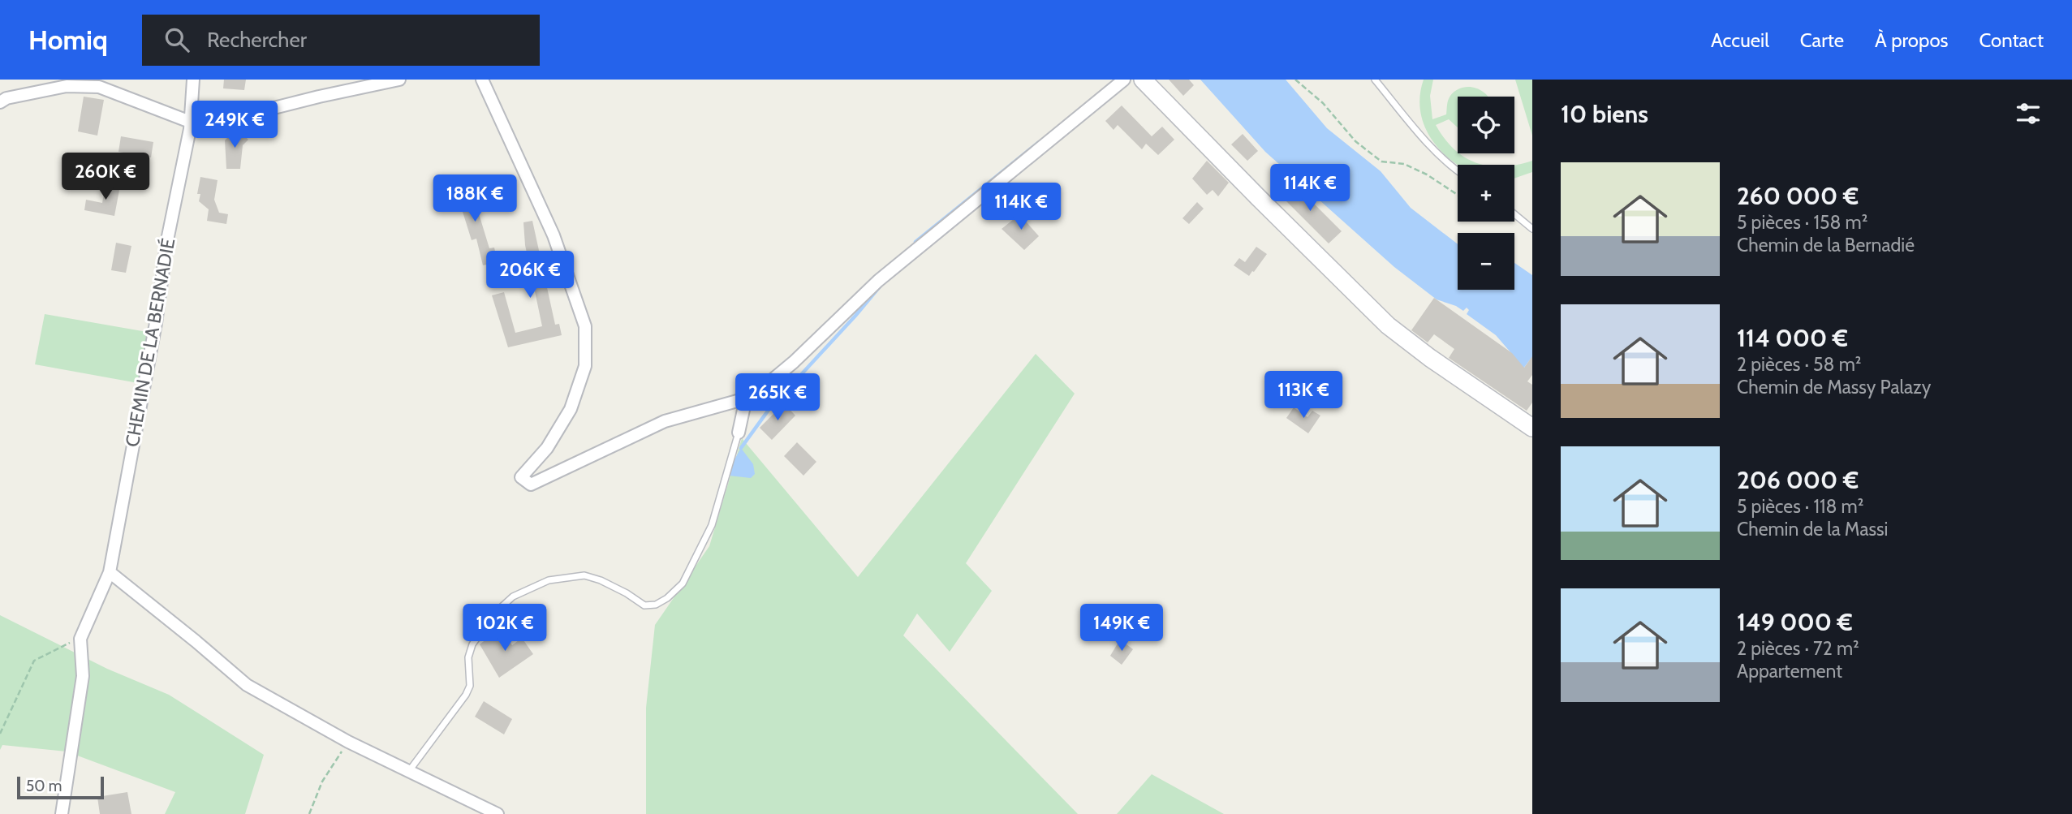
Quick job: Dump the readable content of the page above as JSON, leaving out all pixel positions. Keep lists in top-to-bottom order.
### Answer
{
  "streets": {
    "street": ["CHEMIN DE LA BERNADIÉ"]
  },
  "scale_bar": "50 m",
  "page": {
    "header": "Homiq",
    "search": "Rechercher",
    "nav": [
      "Accueil",
      "Carte",
      "À propos",
      "Contact"
    ],
    "heading": "10 biens",
    "map_buttons": ["+", "−"],
    "price": [
      "249K €",
      "260K €",
      "114K €",
      "188K €",
      "114K €",
      "206K €",
      "113K €",
      "265K €",
      "102K €",
      "149K €"
    ],
    "list": [
      {
        "name": "260 000 €",
        "note": "5 pièces · 158 m² · Chemin de la Bernadié"
      },
      {
        "name": "114 000 €",
        "note": "2 pièces · 58 m² · Chemin de Massy Palazy"
      },
      {
        "name": "206 000 €",
        "note": "5 pièces · 118 m² · Chemin de la Massi"
      },
      {
        "name": "149 000 €",
        "note": "2 pièces · 72 m² · Appartement"
      }
    ],
    "scale": "50 m"
  }
}
